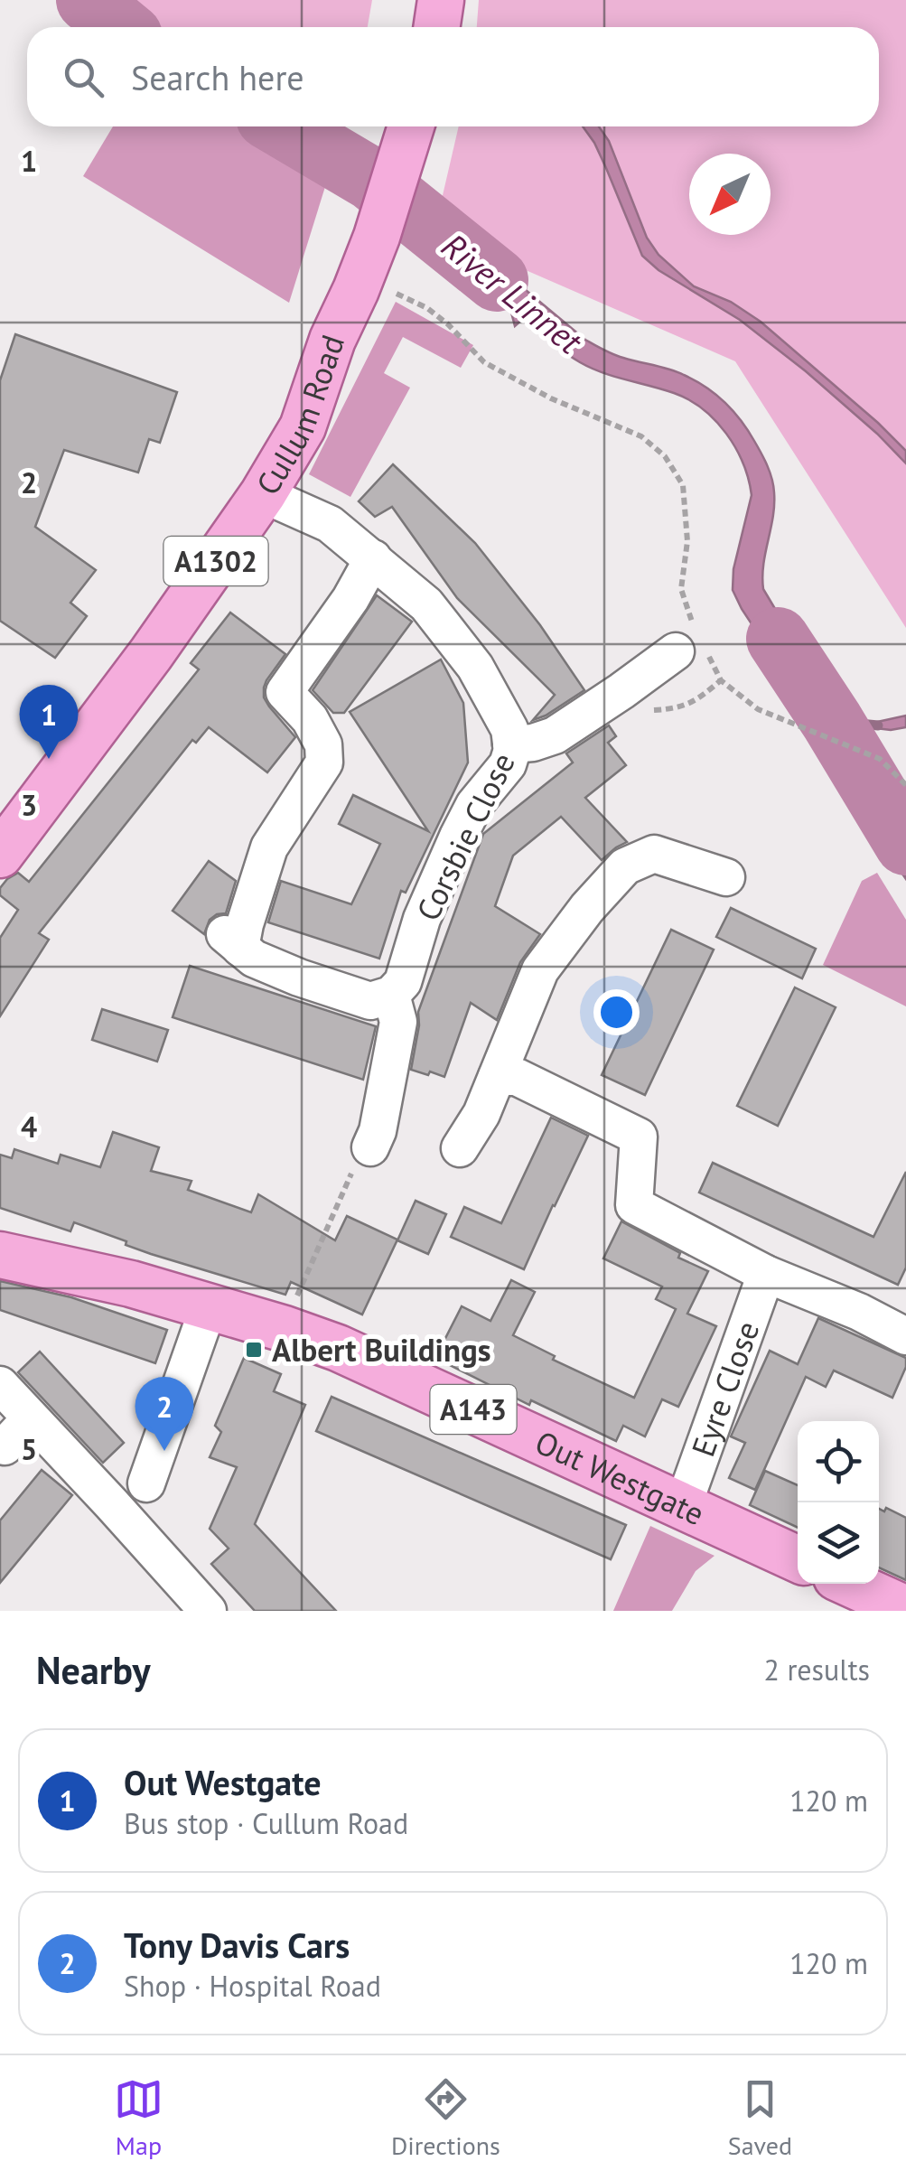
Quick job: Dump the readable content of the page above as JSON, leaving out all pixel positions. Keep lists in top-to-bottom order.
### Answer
{
  "streets": {
    "main road": [
      "Cullum Road",
      "A1302",
      "A143",
      "Out Westgate"
    ],
    "street": ["Corsbie Close", "Eyre Close"]
  },
  "crossings": [
    ["Cullum Road", "Corsbie Close"],
    ["Eyre Close", "Out Westgate"]
  ],
  "water": ["River Linnet"],
  "places": {
    "transit": ["Albert Buildings"]
  },
  "north": "bottom left",
  "page": {
    "search": "Search here",
    "pins": ["1", "2"],
    "heading": ["Nearby", "2 results"],
    "list": [
      {
        "mark": "1",
        "name": "Out Westgate",
        "note": "Bus stop · Cullum Road",
        "value": "120 m"
      },
      {
        "mark": "2",
        "name": "Tony Davis Cars",
        "note": "Shop · Hospital Road",
        "value": "120 m"
      }
    ],
    "nav": ["Map", "Directions", "Saved"]
  },
  "grid": {
    "rows": [
      "1",
      "2",
      "3",
      "4",
      "5"
    ]
  }
}
